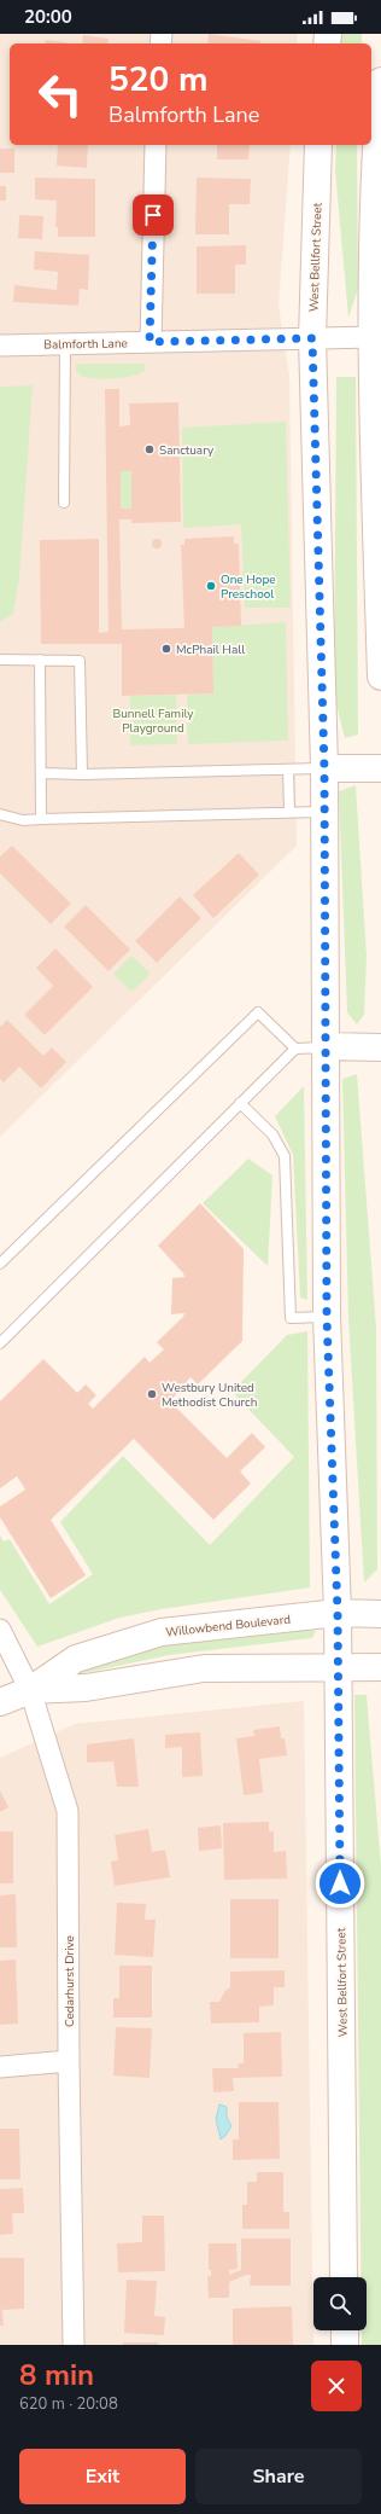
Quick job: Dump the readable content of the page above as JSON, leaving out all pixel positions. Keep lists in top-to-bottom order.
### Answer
{
  "streets": {
    "main road": ["West Bellfort Street", "Willowbend Boulevard"],
    "street": ["Balmforth Lane", "Cedarhurst Drive"]
  },
  "crossings": [
    ["West Bellfort Street", "Balmforth Lane"],
    ["West Bellfort Street", "Willowbend Boulevard"],
    ["Willowbend Boulevard", "Cedarhurst Drive"]
  ],
  "parks": ["Bunnell Family Playground"],
  "places": [
    "Sanctuary",
    "One Hope Preschool",
    "McPhail Hall",
    "Westbury United Methodist Church"
  ],
  "page": {
    "status": "20:00",
    "turn": ["520 m", "Balmforth Lane"],
    "heading": ["8 min", "620 m · 20:08"],
    "buttons": ["Exit", "Share"]
  }
}
